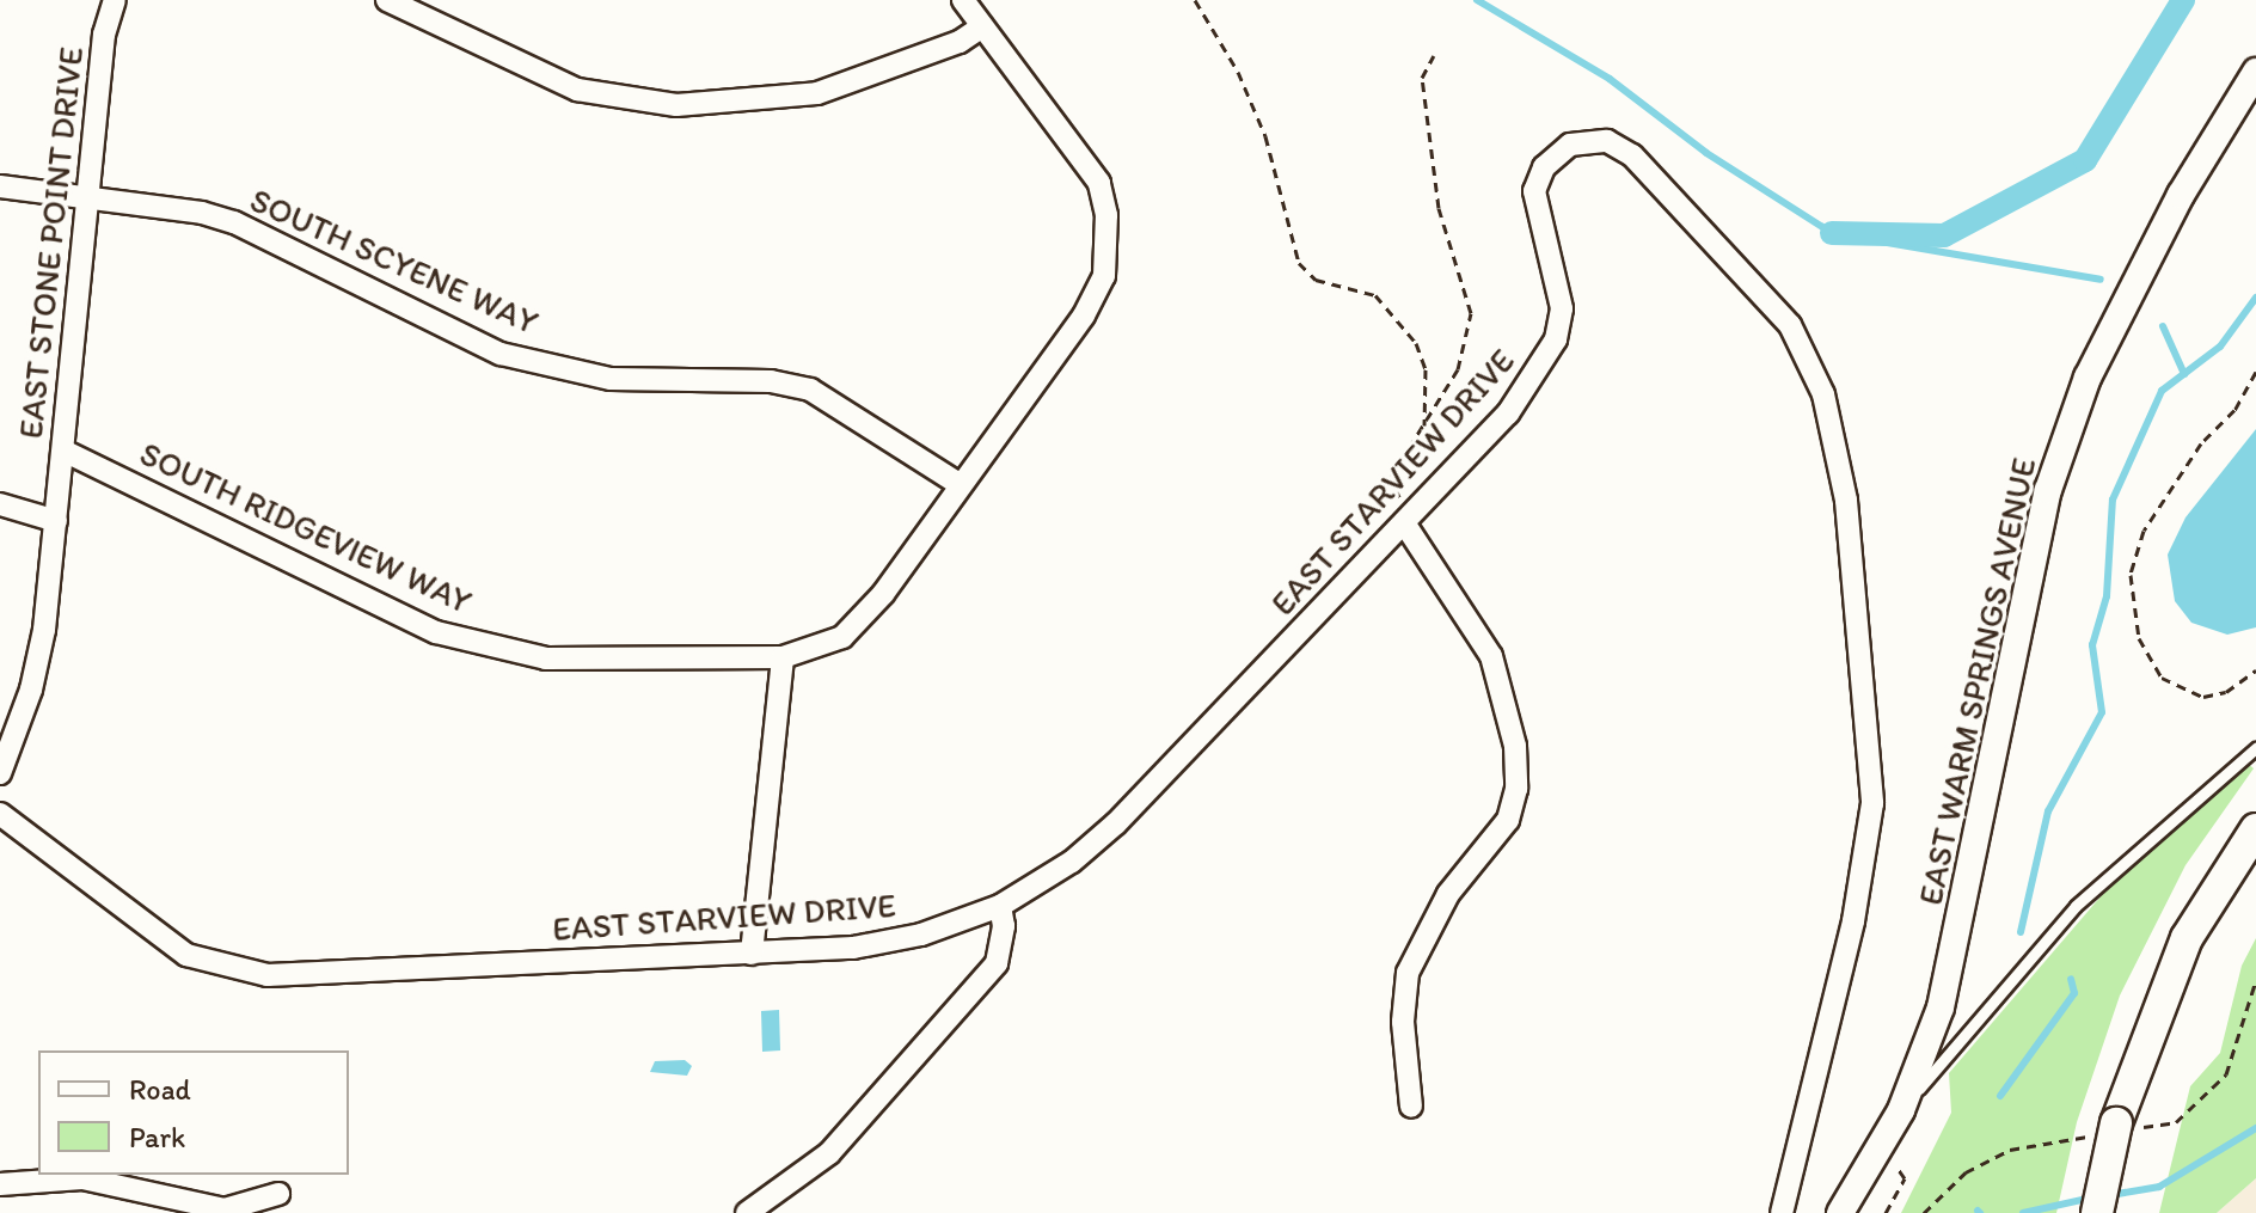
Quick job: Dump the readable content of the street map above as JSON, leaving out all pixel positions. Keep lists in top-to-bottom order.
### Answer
{
  "streets": {
    "street": [
      "EAST STONE POINT DRIVE",
      "SOUTH SCYENE WAY",
      "EAST STARVIEW DRIVE",
      "SOUTH RIDGEVIEW WAY",
      "EAST WARM SPRINGS AVENUE"
    ]
  },
  "crossings": [
    ["EAST STONE POINT DRIVE", "SOUTH SCYENE WAY"],
    ["EAST STONE POINT DRIVE", "SOUTH RIDGEVIEW WAY"],
    ["SOUTH SCYENE WAY", "SOUTH RIDGEVIEW WAY"]
  ],
  "legend": ["Road", "Park"]
}
